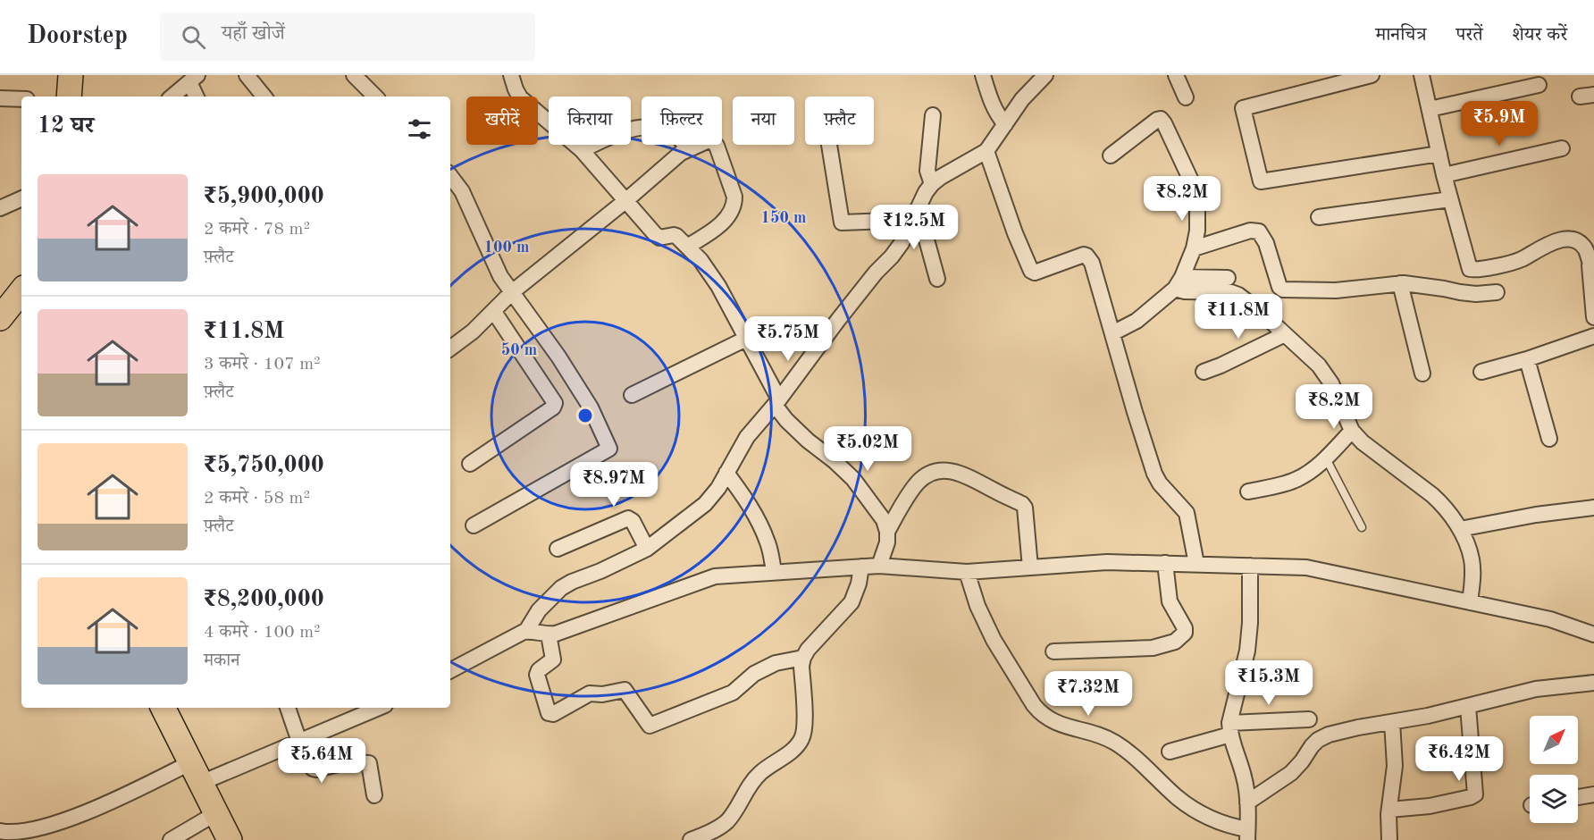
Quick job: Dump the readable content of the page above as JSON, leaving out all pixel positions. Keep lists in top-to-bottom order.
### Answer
{
  "north": "top right",
  "page": {
    "header": "Doorstep",
    "search": "यहाँ खोजें",
    "nav": ["मानचित्र", "परतें", "शेयर करें"],
    "chip": [
      "खरीदें",
      "किराया",
      "फ़िल्टर",
      "नया",
      "फ़्लैट"
    ],
    "heading": "12 घर",
    "price": [
      "₹5.9M",
      "₹8.2M",
      "₹12.5M",
      "₹11.8M",
      "₹5.75M",
      "₹8.2M",
      "₹5.02M",
      "₹8.97M",
      "₹15.3M",
      "₹7.32M",
      "₹6.42M",
      "₹5.64M"
    ],
    "list": [
      {
        "name": "₹5,900,000",
        "note": "2 कमरे · 78 m² · फ़्लैट"
      },
      {
        "name": "₹11.8M",
        "note": "3 कमरे · 107 m² · फ़्लैट"
      },
      {
        "name": "₹5,750,000",
        "note": "2 कमरे · 58 m² · फ़्लैट"
      },
      {
        "name": "₹8,200,000",
        "note": "4 कमरे · 100 m² · मकान"
      }
    ]
  },
  "rings": ["150 m", "100 m", "50 m"]
}
